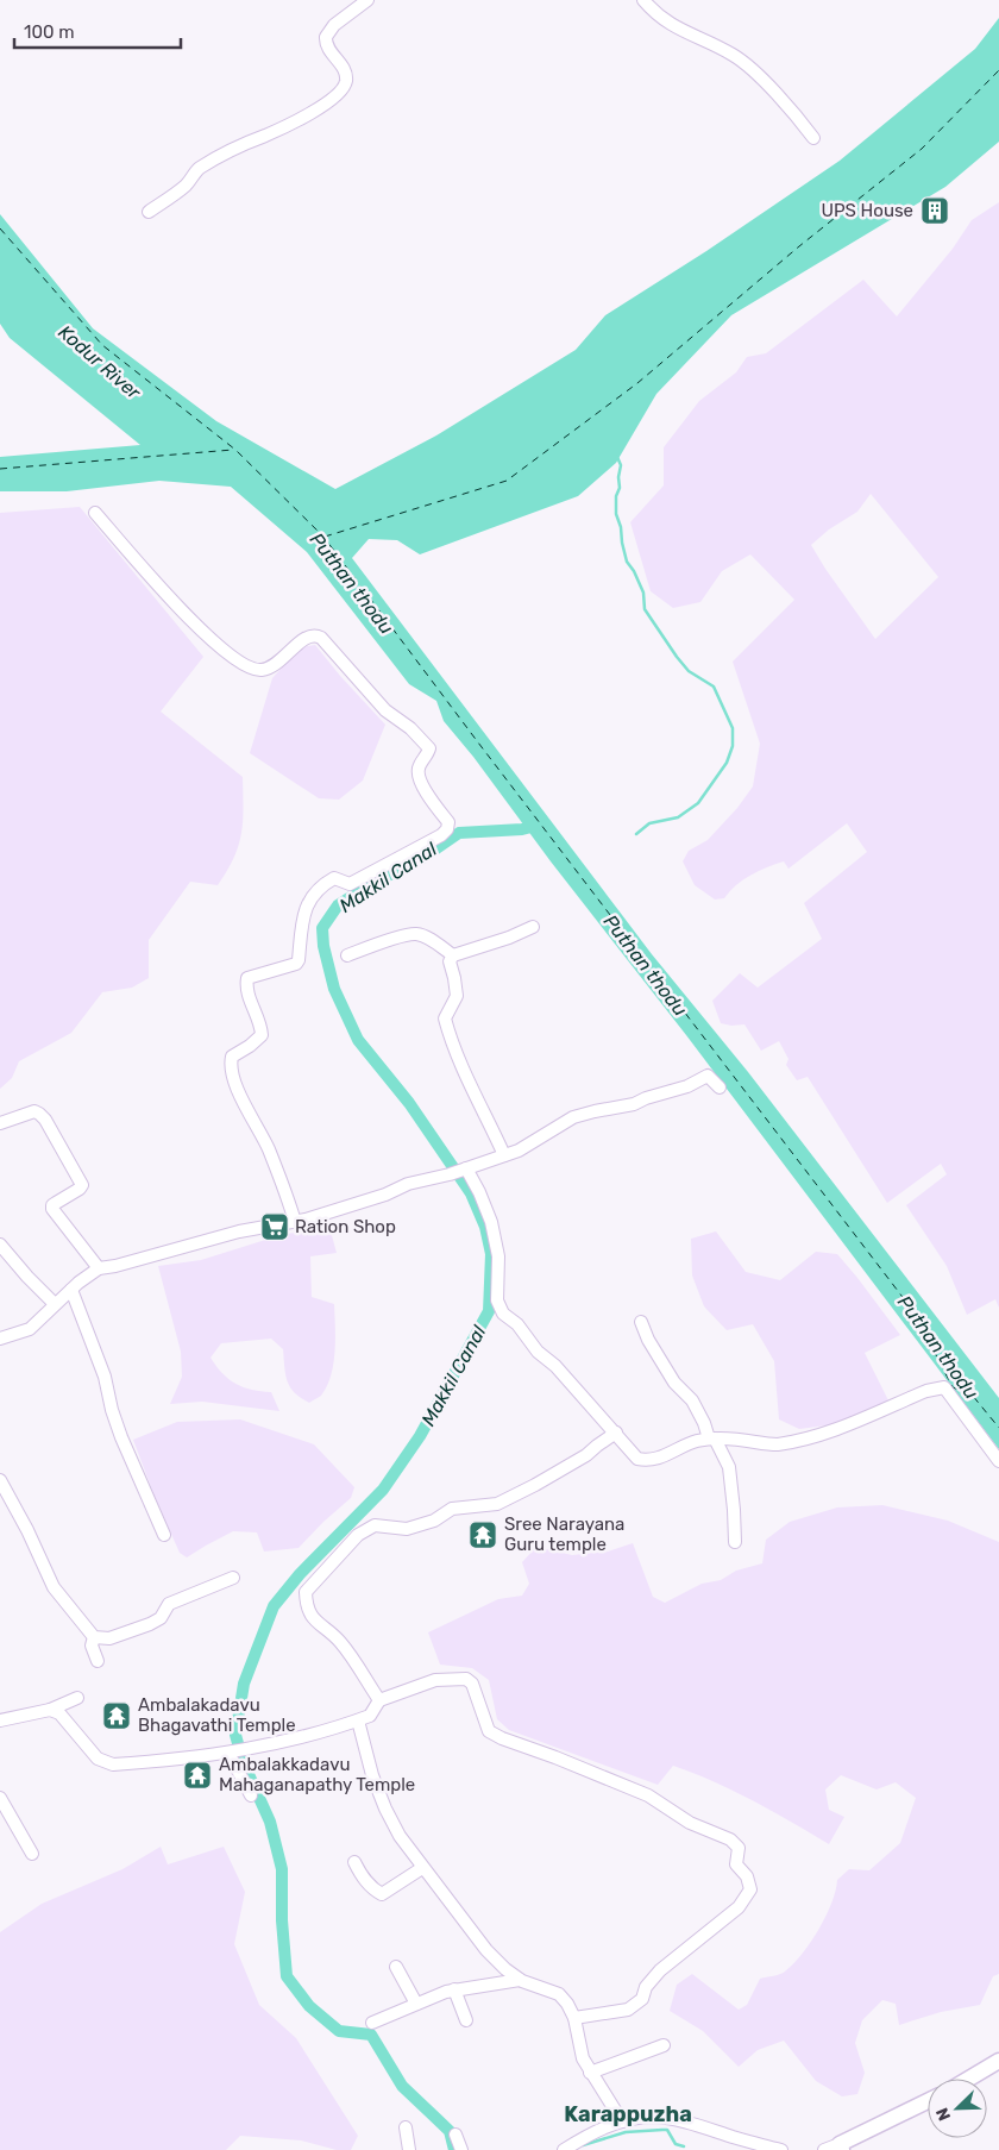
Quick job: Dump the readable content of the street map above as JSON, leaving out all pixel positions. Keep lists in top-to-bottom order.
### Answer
{
  "districts": ["Karappuzha"],
  "water": ["Kodur River", "Puthan thodu", "Makkil Canal"],
  "places": {
    "building": ["UPS House"],
    "supermarket": ["Ration Shop"],
    "temple": ["Sree Narayana Guru temple", "Ambalakadavu Bhagavathi Temple", "Ambalakkadavu Mahaganapathy Temple"]
  },
  "scale_bar": "100 m",
  "north": "bottom left"
}
